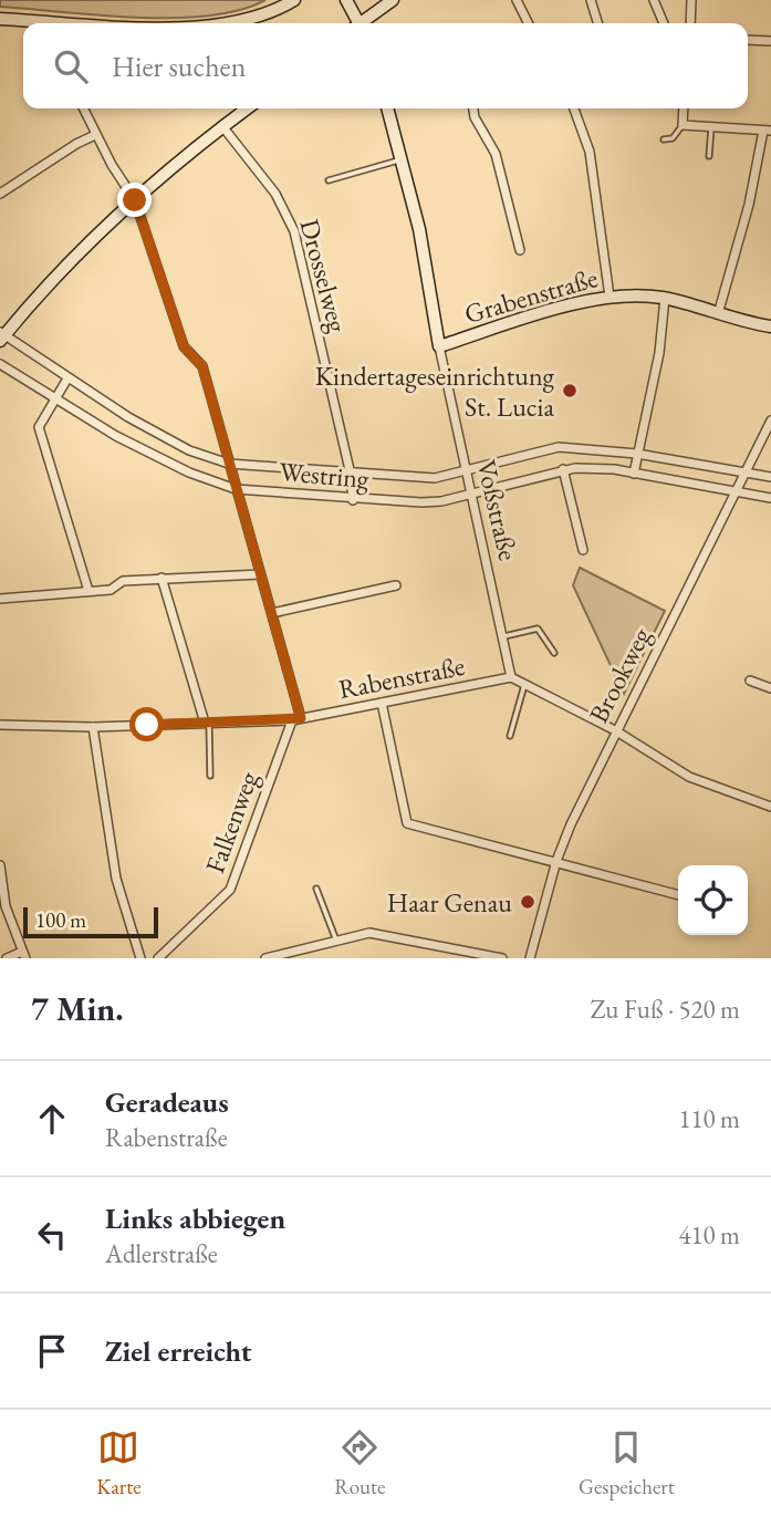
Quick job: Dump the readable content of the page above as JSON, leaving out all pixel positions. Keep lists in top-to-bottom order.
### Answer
{
  "streets": {
    "main road": ["Grabenstraße", "Voßstraße"],
    "street": [
      "Drosselweg",
      "Westring",
      "Brookweg",
      "Rabenstraße",
      "Falkenweg"
    ]
  },
  "crossings": [
    ["Drosselweg", "Westring"],
    ["Grabenstraße", "Voßstraße"],
    ["Westring", "Voßstraße"],
    ["Westring", "Brookweg"],
    ["Voßstraße", "Rabenstraße"],
    ["Rabenstraße", "Falkenweg"]
  ],
  "places": ["Kindertageseinrichtung St. Lucia", "Haar Genau"],
  "scale_bar": "100 m",
  "page": {
    "search": "Hier suchen",
    "scale": "100 m",
    "heading": ["7 Min.", "Zu Fuß · 520 m"],
    "list": [
      ["Geradeaus", "Rabenstraße", "110 m"],
      ["Links abbiegen", "Adlerstraße", "410 m"],
      "Ziel erreicht"
    ],
    "nav": ["Karte", "Route", "Gespeichert"]
  }
}
